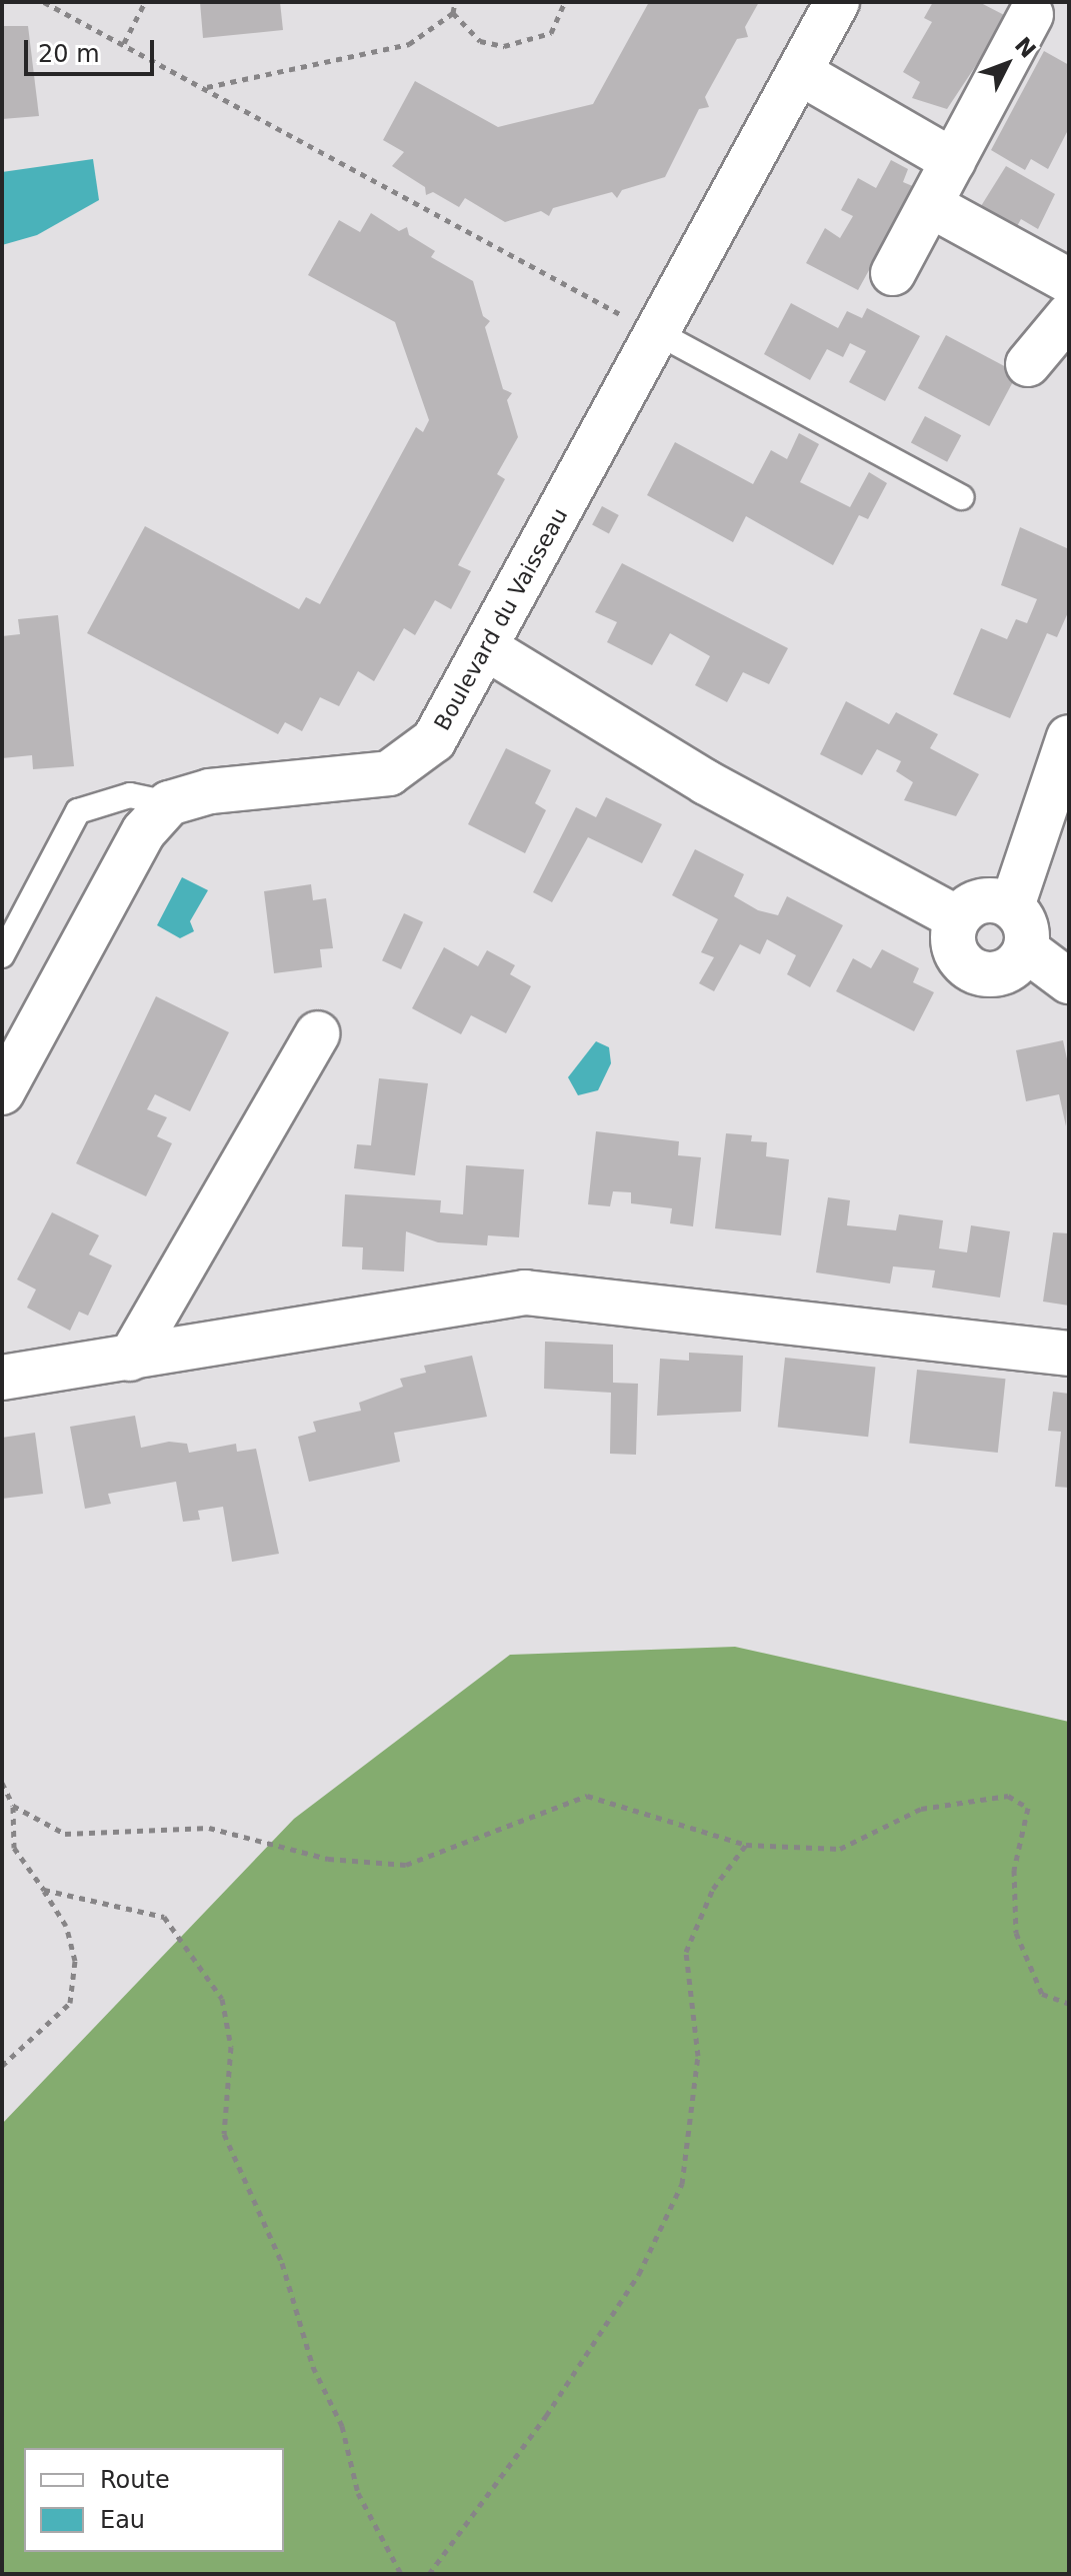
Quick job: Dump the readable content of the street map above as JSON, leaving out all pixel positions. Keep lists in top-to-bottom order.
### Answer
{
  "streets": {
    "street": ["Boulevard du Vaisseau"]
  },
  "legend": ["Route", "Eau"],
  "scale_bar": "20 m",
  "north": "top right"
}
